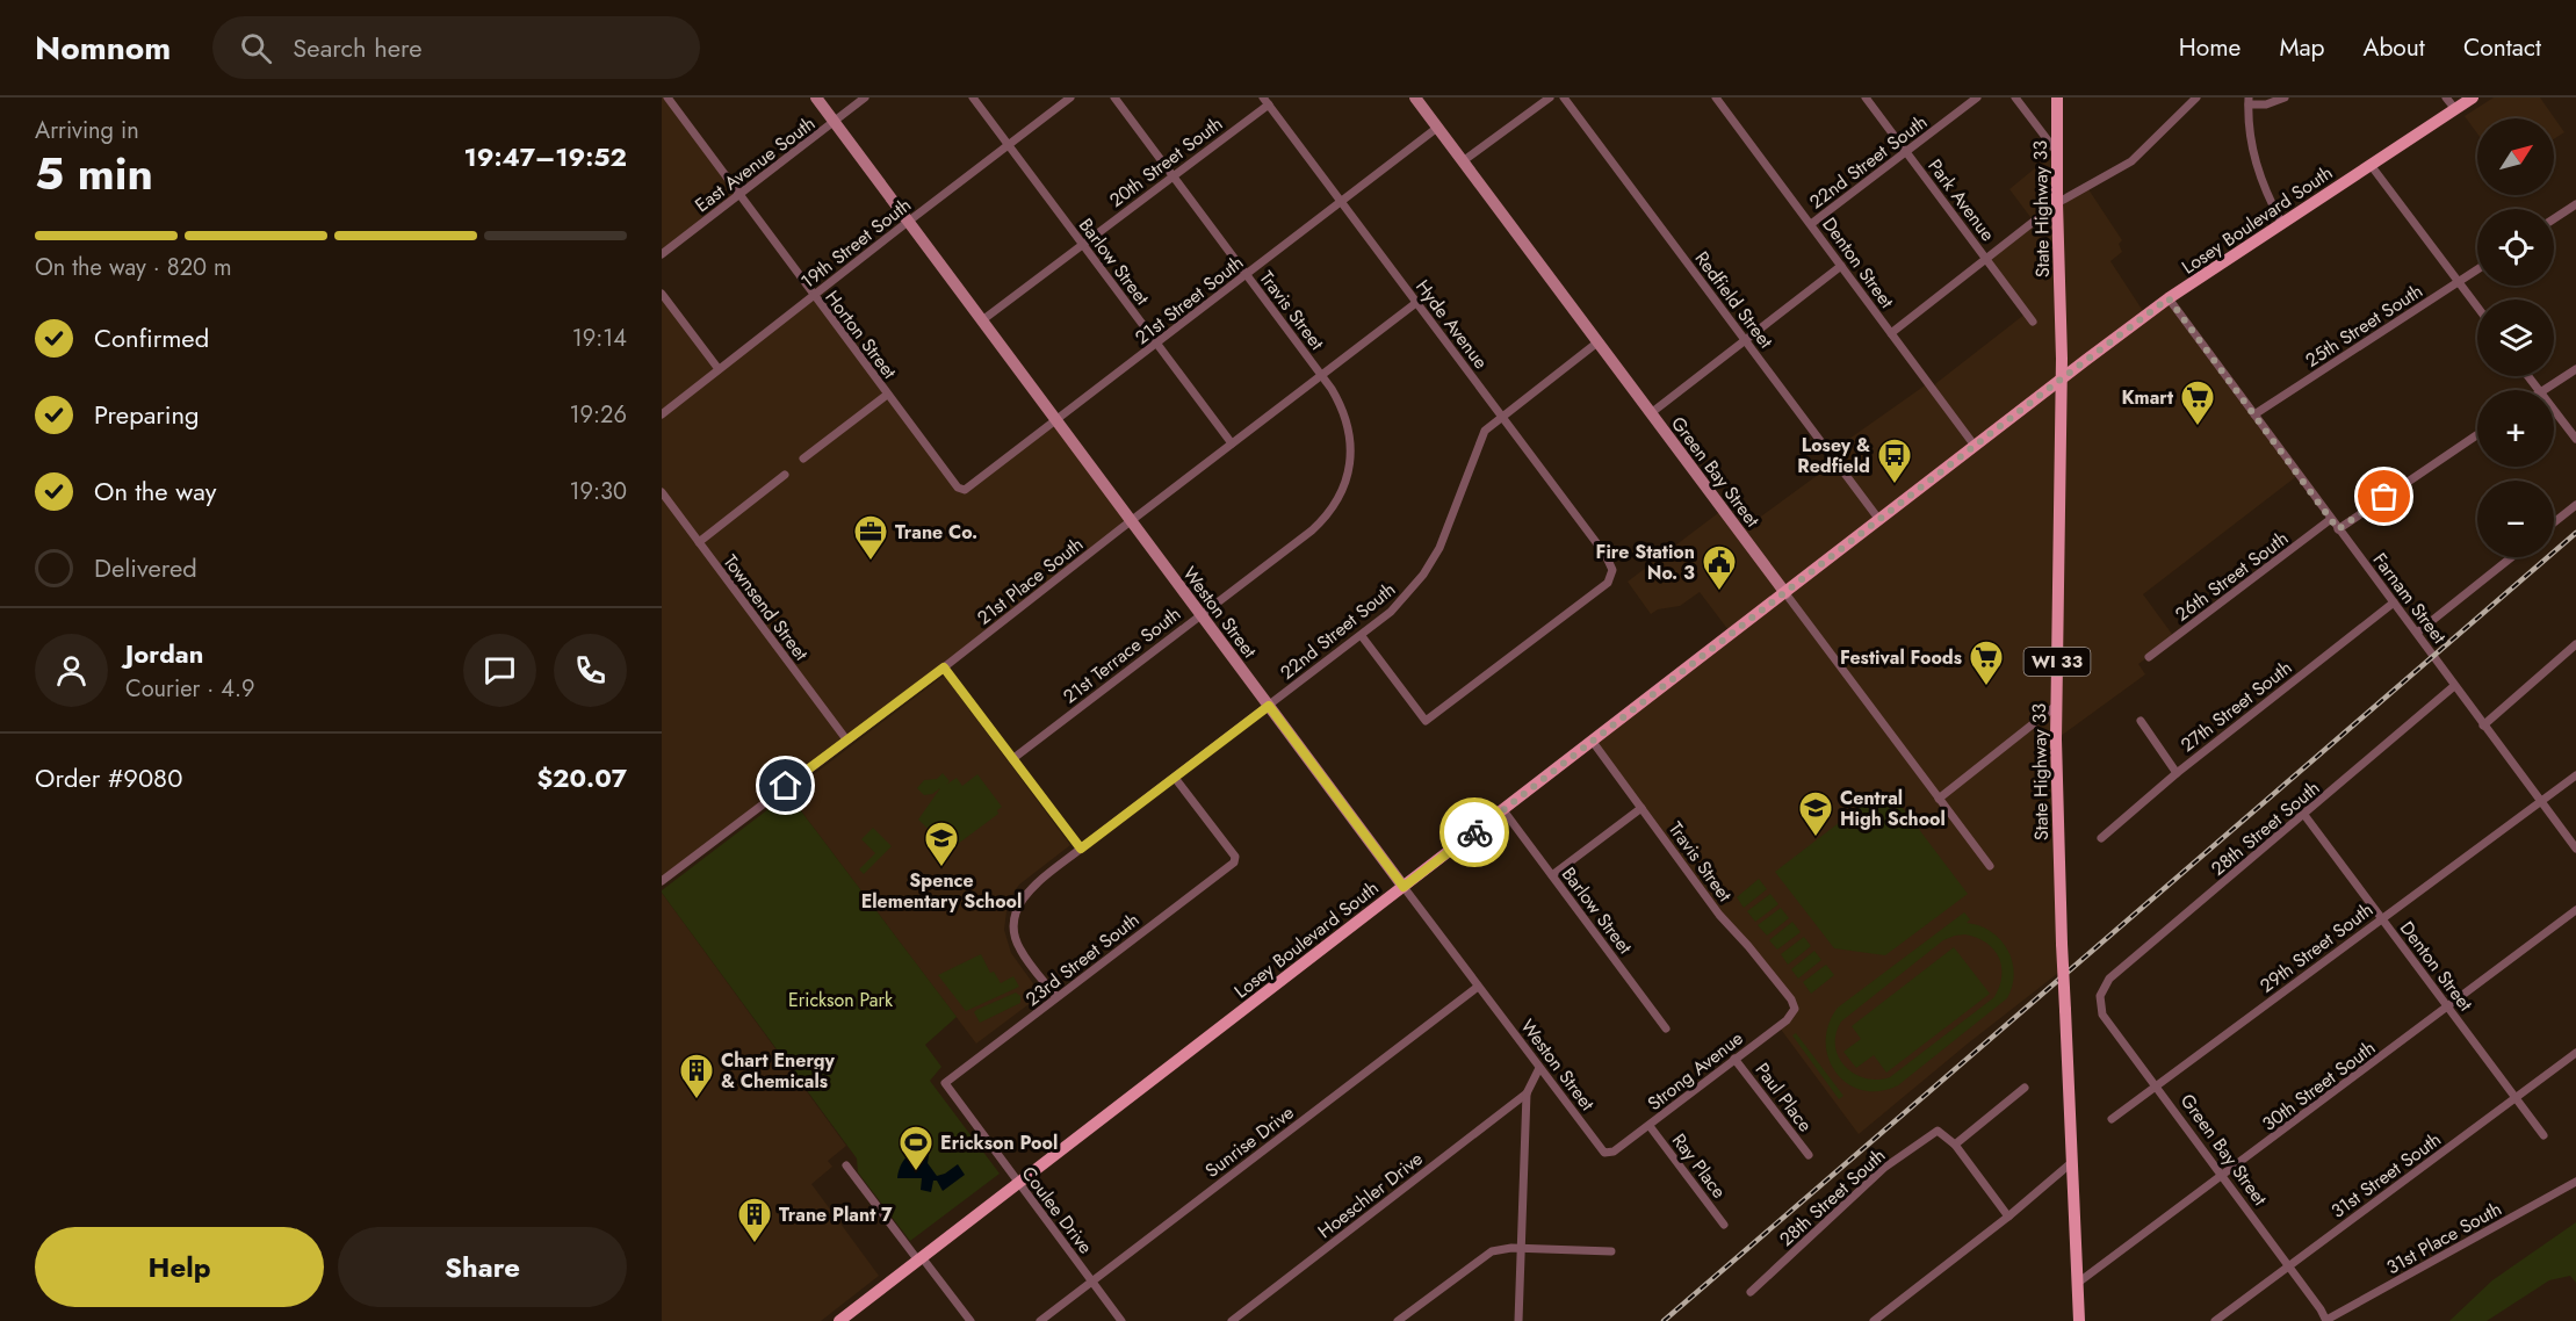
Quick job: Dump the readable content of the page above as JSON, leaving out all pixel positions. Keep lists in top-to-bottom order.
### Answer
{
  "streets": {
    "main road": ["State Highway 33", "Losey Boulevard South", "WI 33"],
    "street": [
      "20th Street South",
      "22nd Street South",
      "East Avenue South",
      "Park Avenue",
      "19th Street South",
      "Barlow Street",
      "Denton Street",
      "21st Street South",
      "Redfield Street",
      "Travis Street",
      "Hyde Avenue",
      "25th Street South",
      "Horton Street",
      "Green Bay Street",
      "26th Street South",
      "21st Place South",
      "Farnam Street",
      "Townsend Street",
      "Weston Street",
      "21st Terrace South",
      "27th Street South",
      "28th Street South",
      "29th Street South",
      "23rd Street South",
      "Strong Avenue",
      "30th Street South",
      "Paul Place",
      "Sunrise Drive",
      "Ray Place",
      "31st Street South",
      "Hoeschler Drive",
      "Coulee Drive",
      "31st Place South"
    ]
  },
  "crossings": [
    ["20th Street South", "Barlow Street"],
    ["20th Street South", "Travis Street"],
    ["20th Street South", "Hyde Avenue"],
    ["20th Street South", "Weston Street"],
    ["22nd Street South", "Park Avenue"],
    ["22nd Street South", "Denton Street"],
    ["22nd Street South", "Hyde Avenue"],
    ["22nd Street South", "Green Bay Street"],
    ["22nd Street South", "Weston Street"],
    ["22nd Street South", "23rd Street South"],
    ["East Avenue South", "Horton Street"],
    ["East Avenue South", "Weston Street"],
    ["State Highway 33", "Losey Boulevard South"],
    ["State Highway 33", "30th Street South"],
    ["Losey Boulevard South", "Barlow Street"],
    ["Losey Boulevard South", "Denton Street"],
    ["Losey Boulevard South", "Redfield Street"],
    ["Losey Boulevard South", "Travis Street"],
    ["Losey Boulevard South", "Green Bay Street"],
    ["Losey Boulevard South", "Farnam Street"],
    ["Losey Boulevard South", "Weston Street"],
    ["Losey Boulevard South", "Coulee Drive"],
    ["19th Street South", "Barlow Street"],
    ["19th Street South", "Horton Street"],
    ["19th Street South", "Weston Street"],
    ["Barlow Street", "21st Street South"],
    ["Barlow Street", "21st Place South"],
    ["Denton Street", "28th Street South"],
    ["Denton Street", "29th Street South"],
    ["Denton Street", "30th Street South"],
    ["Denton Street", "31st Street South"],
    ["21st Street South", "Travis Street"],
    ["21st Street South", "Hyde Avenue"],
    ["21st Street South", "Horton Street"],
    ["21st Street South", "Green Bay Street"],
    ["21st Street South", "Weston Street"],
    ["Travis Street", "21st Place South"],
    ["Travis Street", "21st Terrace South"],
    ["Travis Street", "Strong Avenue"],
    ["Hyde Avenue", "21st Place South"],
    ["25th Street South", "Farnam Street"],
    ["Green Bay Street", "28th Street South"],
    ["Green Bay Street", "29th Street South"],
    ["Green Bay Street", "30th Street South"],
    ["Green Bay Street", "31st Street South"],
    ["Green Bay Street", "31st Place South"],
    ["26th Street South", "Farnam Street"],
    ["21st Place South", "Townsend Street"],
    ["21st Place South", "Weston Street"],
    ["21st Place South", "21st Terrace South"],
    ["Farnam Street", "27th Street South"],
    ["Farnam Street", "28th Street South"],
    ["Farnam Street", "29th Street South"],
    ["Weston Street", "21st Terrace South"],
    ["Weston Street", "Strong Avenue"],
    ["Weston Street", "Sunrise Drive"],
    ["23rd Street South", "Coulee Drive"],
    ["Strong Avenue", "Paul Place"],
    ["Strong Avenue", "Ray Place"],
    ["Sunrise Drive", "Coulee Drive"]
  ],
  "parks": ["Erickson Park"],
  "places": {
    "supermarket": ["Kmart", "Festival Foods"],
    "bus stop": ["Losey & Redfield"],
    "office": ["Trane Co."],
    "public building": ["Fire Station No. 3"],
    "school or university": ["Central High School", "Spence Elementary School"],
    "building": ["Chart Energy & Chemicals", "Trane Plant 7"],
    "sports": ["Erickson Pool"]
  },
  "north": "top right",
  "page": {
    "header": "Nomnom",
    "search": "Search here",
    "nav": [
      "Home",
      "Map",
      "About",
      "Contact"
    ],
    "heading": ["5 min", "Arriving in", "19:47–19:52"],
    "panel": [
      "Jordan",
      "Courier · 4.9",
      "Order #9080",
      "$20.07"
    ],
    "map_buttons": ["+", "−"],
    "bar": "On the way · 820 m",
    "list": [
      ["Confirmed", "19:14"],
      ["Preparing", "19:26"],
      ["On the way", "19:30"],
      "Delivered"
    ],
    "buttons": ["Help", "Share"]
  }
}
